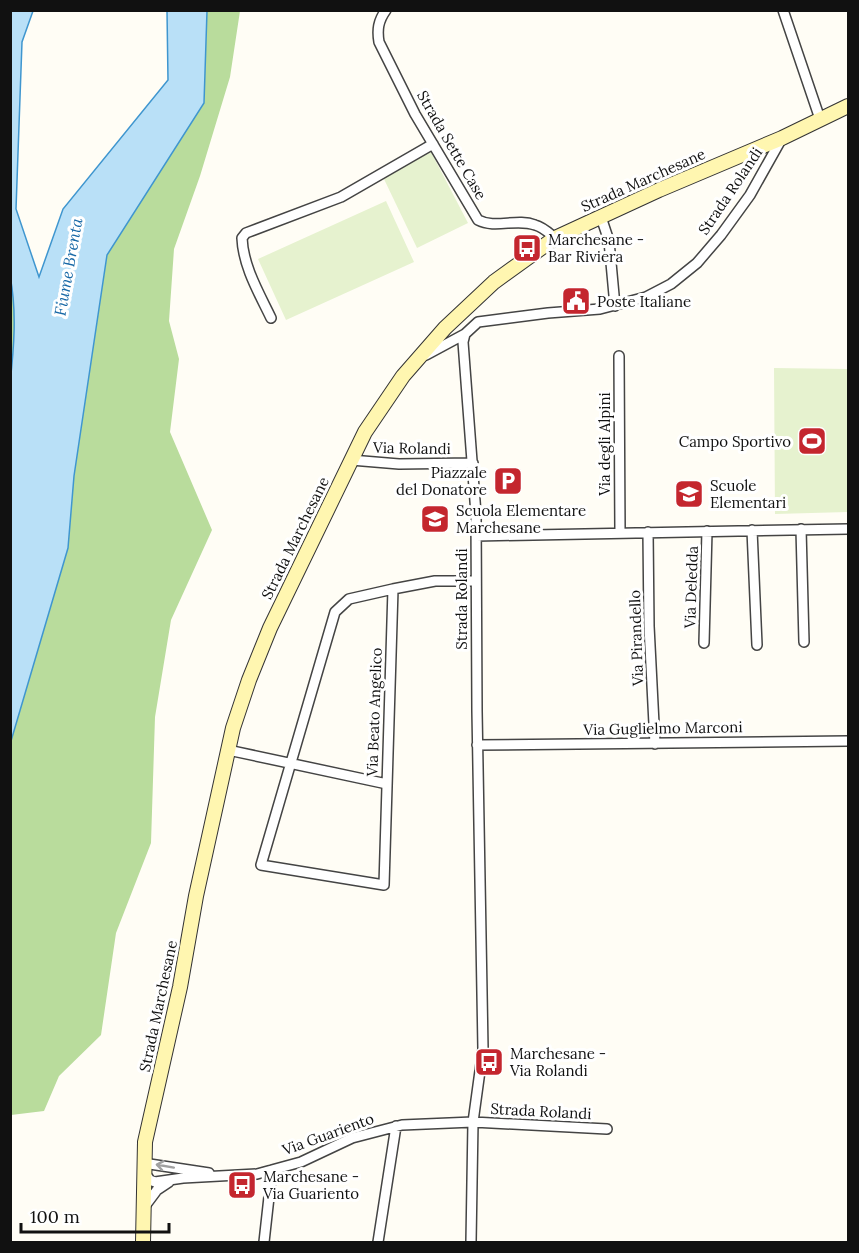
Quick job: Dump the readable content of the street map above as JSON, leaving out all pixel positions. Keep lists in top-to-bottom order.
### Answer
{
  "streets": {
    "main road": ["Strada Marchesane"],
    "street": [
      "Strada Sette Case",
      "Strada Rolandi",
      "Via degli Alpini",
      "Via Rolandi",
      "Via Deledda",
      "Via Pirandello",
      "Via Beato Angelico",
      "Via Guglielmo Marconi",
      "Via Guariento"
    ]
  },
  "crossings": [
    ["Strada Sette Case", "Strada Marchesane"],
    ["Strada Marchesane", "Strada Rolandi"],
    ["Strada Marchesane", "Via Rolandi"],
    ["Strada Marchesane", "Via Beato Angelico"],
    ["Strada Marchesane", "Via Guariento"],
    ["Strada Rolandi", "Via Rolandi"],
    ["Strada Rolandi", "Via Guglielmo Marconi"],
    ["Strada Rolandi", "Via Guariento"],
    ["Via Pirandello", "Via Guglielmo Marconi"]
  ],
  "water": ["Fiume Brenta"],
  "places": {
    "bus stop": ["Marchesane - Bar Riviera", "Marchesane - Via Rolandi", "Marchesane - Via Guariento"],
    "public building": ["Poste Italiane"],
    "sports": ["Campo Sportivo"],
    "parking": ["Piazzale del Donatore"],
    "school or university": ["Scuole Elementari", "Scuola Elementare Marchesane"]
  },
  "scale_bar": "100 m"
}
